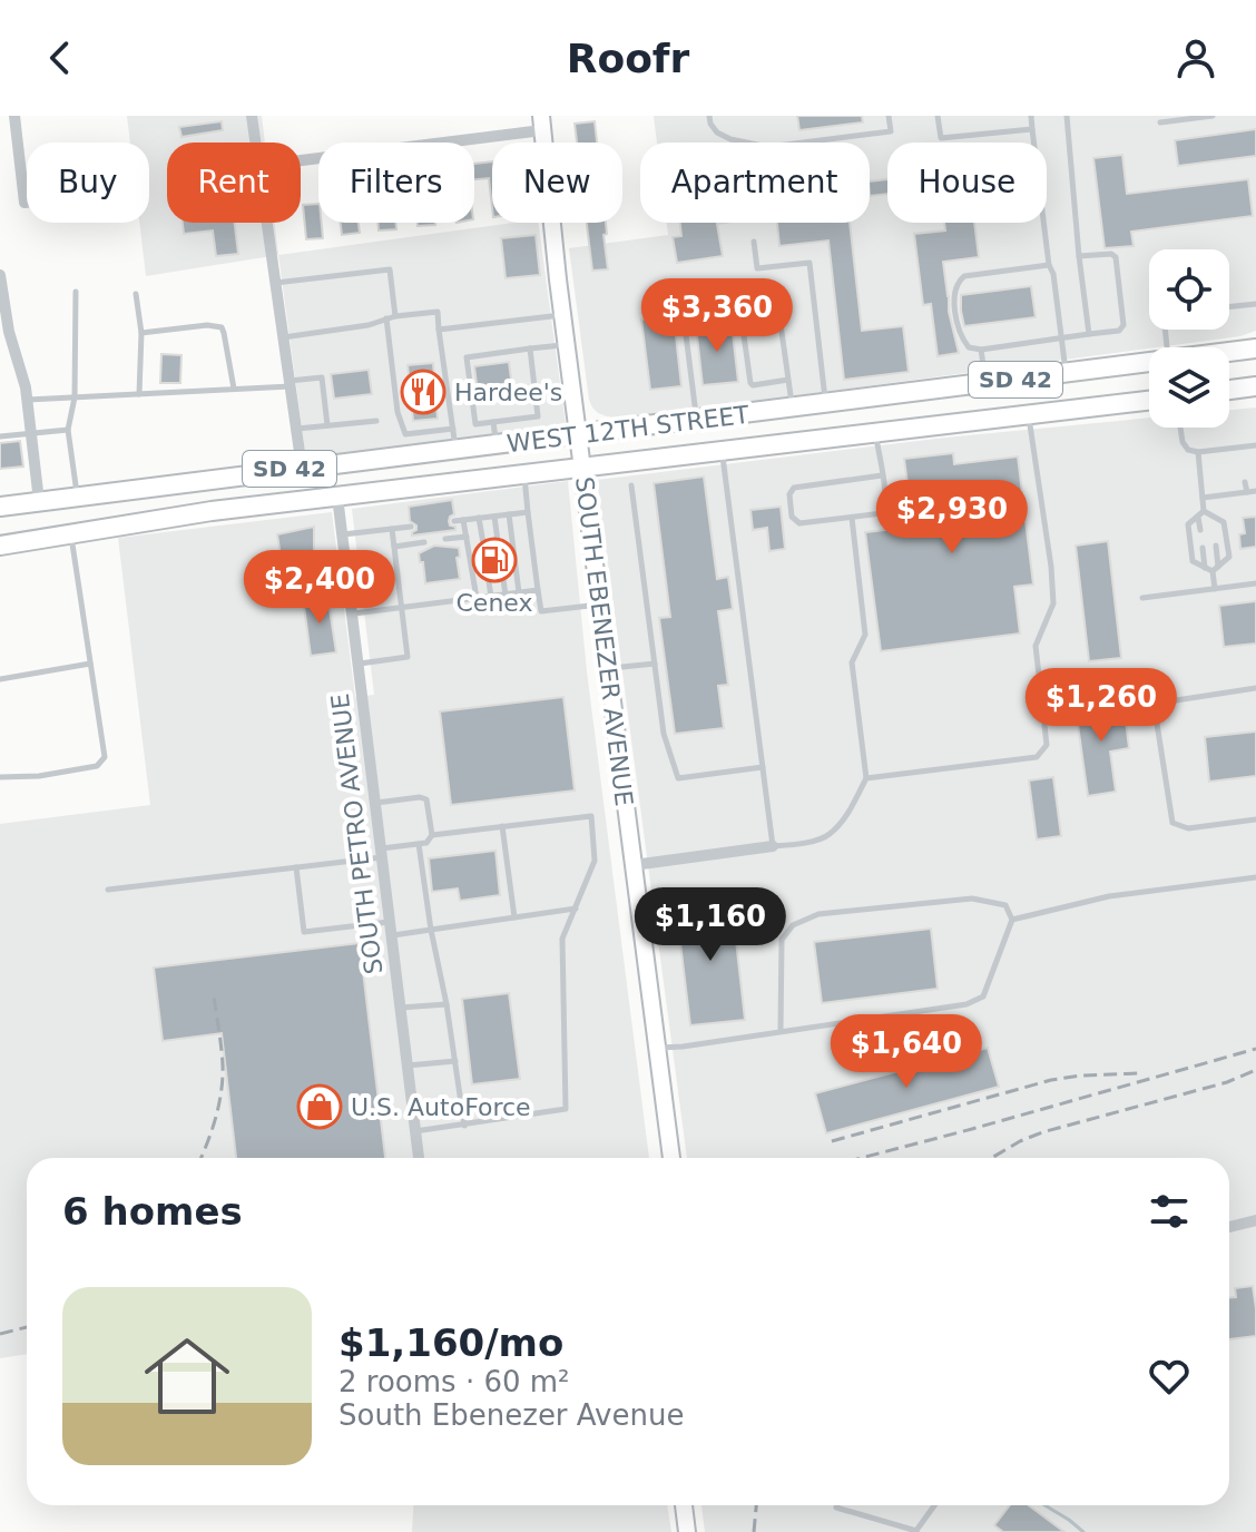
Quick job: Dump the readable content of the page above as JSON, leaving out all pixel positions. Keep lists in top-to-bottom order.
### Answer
{
  "streets": {
    "main road": ["SD 42", "WEST 12TH STREET"],
    "street": ["SOUTH EBENEZER AVENUE", "SOUTH PETRO AVENUE"]
  },
  "crossings": [
    ["WEST 12TH STREET", "SOUTH EBENEZER AVENUE"],
    ["WEST 12TH STREET", "SOUTH PETRO AVENUE"]
  ],
  "places": {
    "restaurant": ["Hardee's"],
    "fuel station": ["Cenex"],
    "shop": ["U.S. AutoForce"]
  },
  "page": {
    "header": "Roofr",
    "chip": [
      "Buy",
      "Rent",
      "Filters",
      "New",
      "Apartment",
      "House"
    ],
    "price": [
      "$3,360",
      "$2,930",
      "$2,400",
      "$1,260",
      "$1,160",
      "$1,640"
    ],
    "heading": "6 homes",
    "list": [
      {
        "name": "$1,160/mo",
        "note": "2 rooms · 60 m² · South Ebenezer Avenue"
      }
    ]
  }
}
